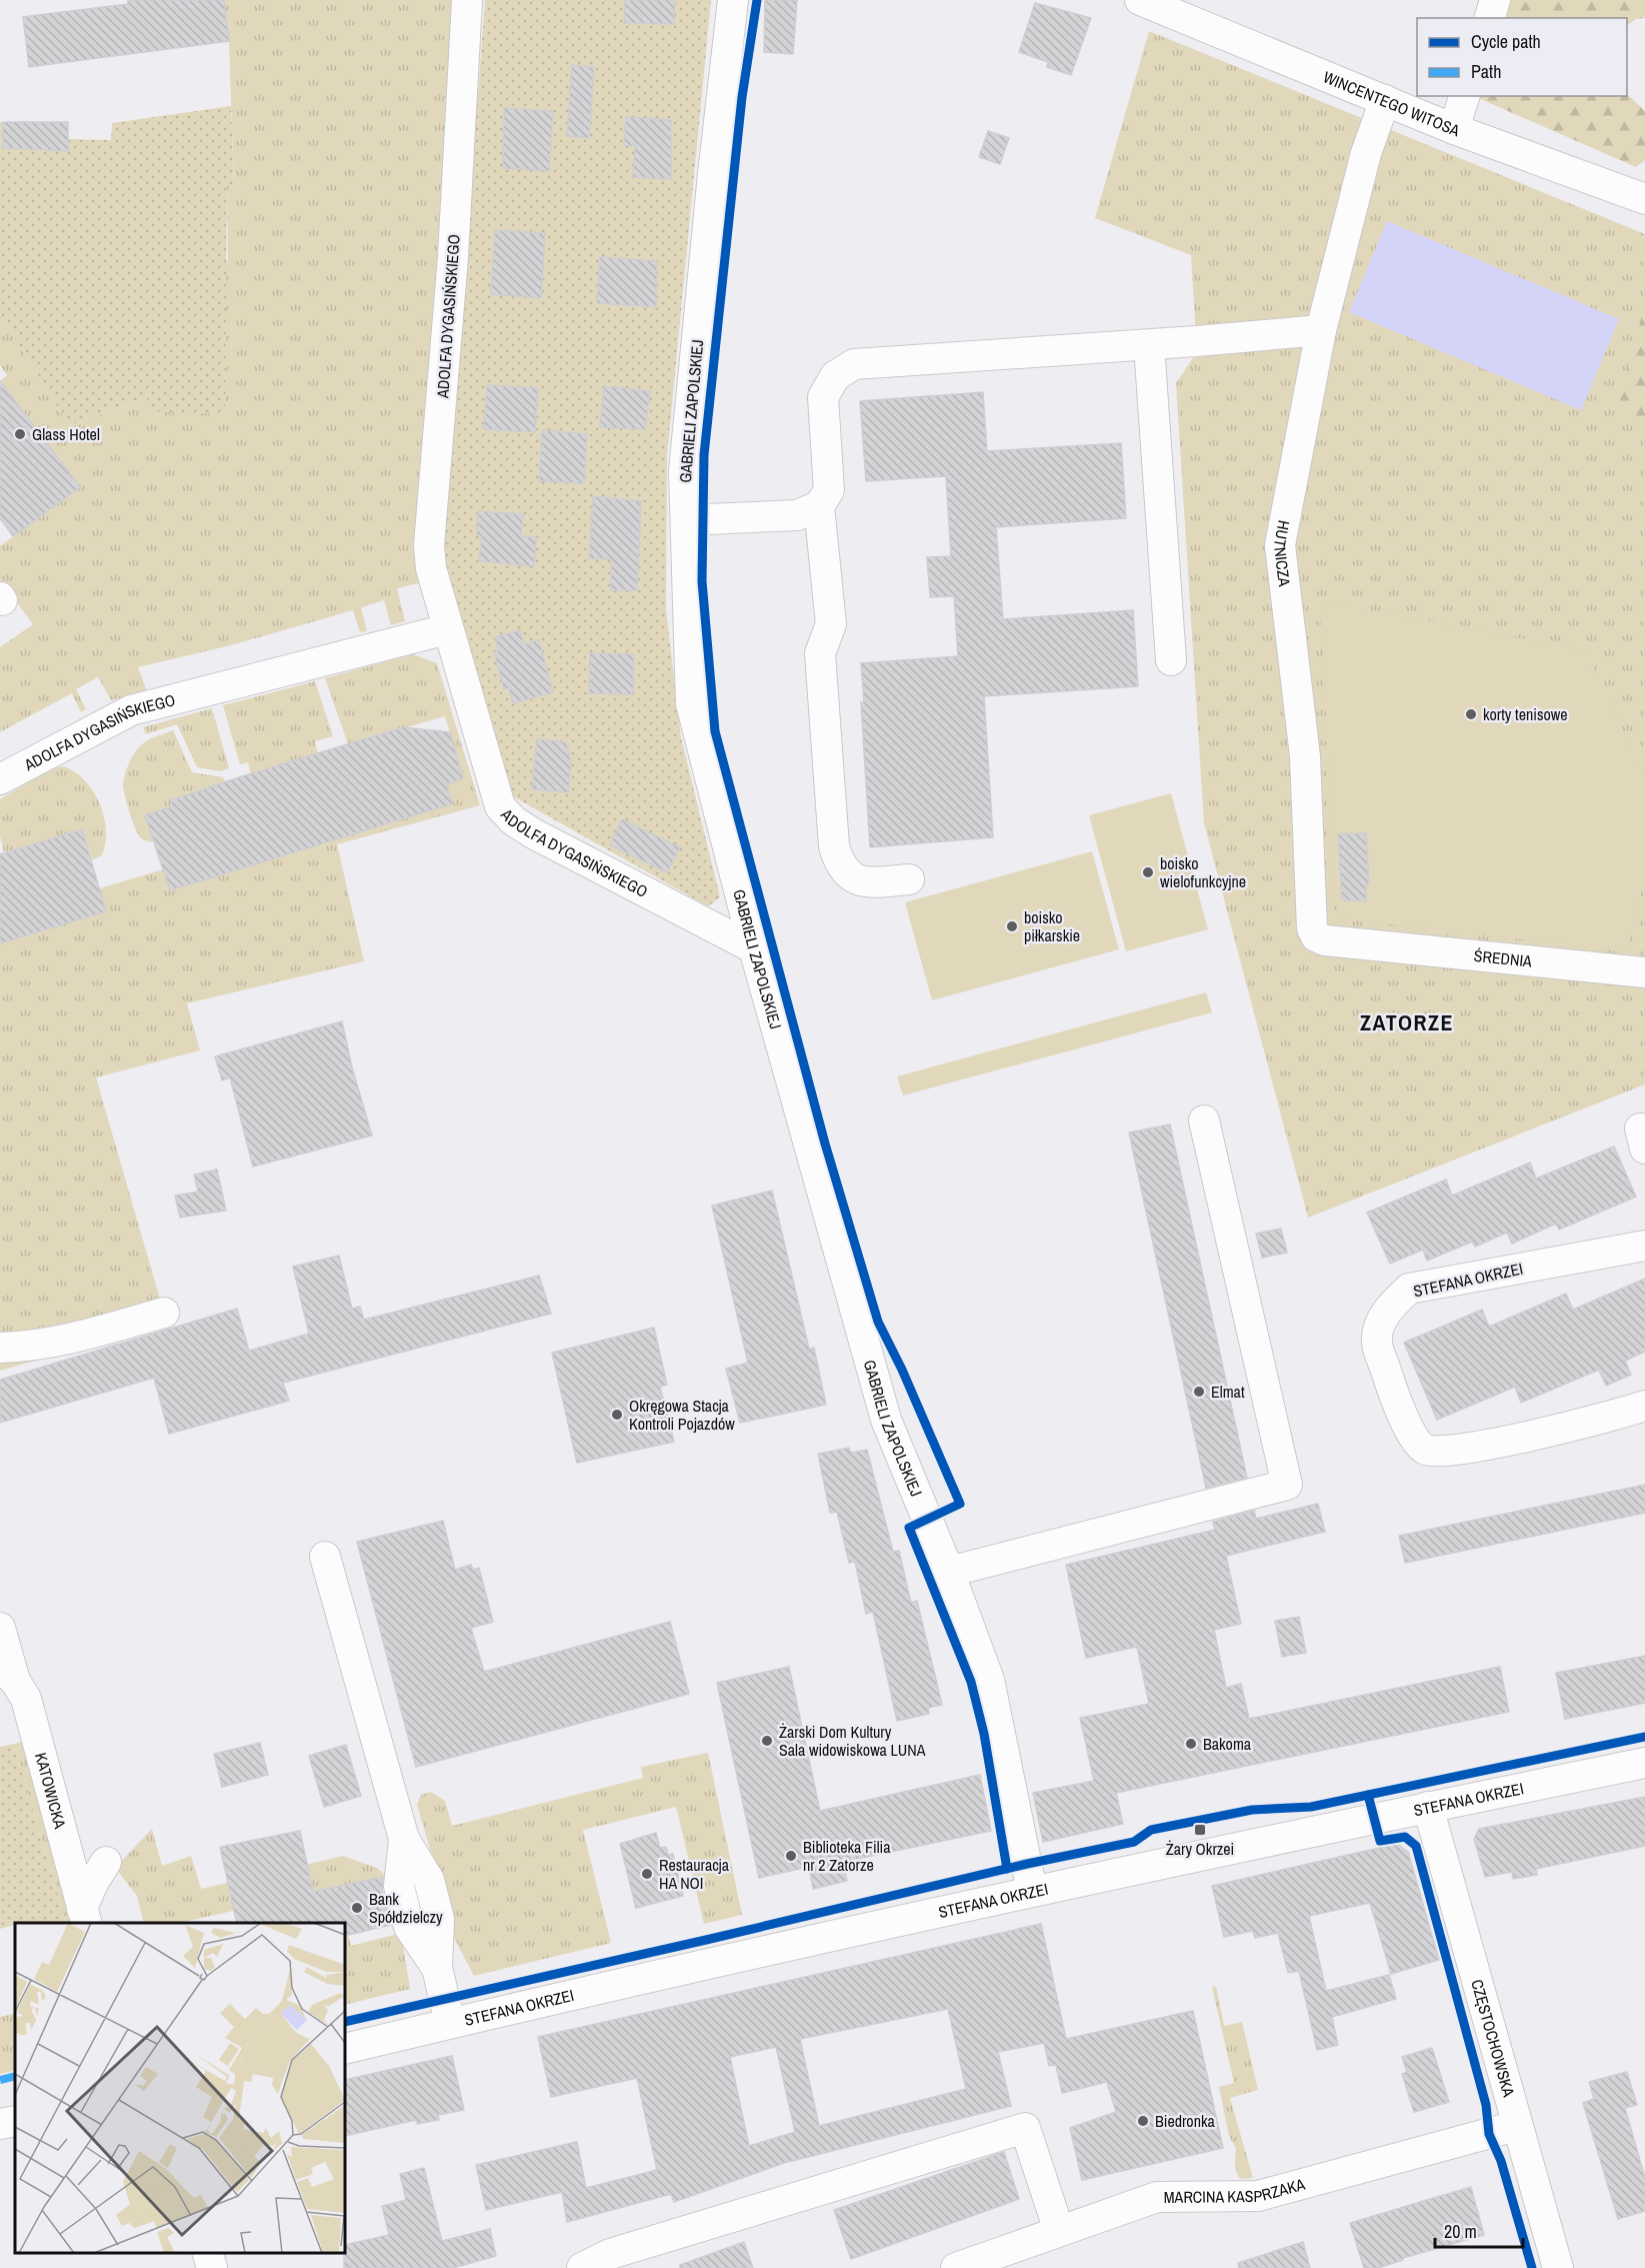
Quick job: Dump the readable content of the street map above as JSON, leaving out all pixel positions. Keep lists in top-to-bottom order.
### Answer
{
  "streets": {
    "street": [
      "WINCENTEGO WITOSA",
      "ADOLFA DYGASIŃSKIEGO",
      "GABRIELI ZAPOLSKIEJ",
      "HUTNICZA",
      "ŚREDNIA",
      "STEFANA OKRZEI",
      "KATOWICKA",
      "CZĘSTOCHOWSKA",
      "MARCINA KASPRZAKA"
    ]
  },
  "crossings": [
    ["WINCENTEGO WITOSA", "HUTNICZA"],
    ["ADOLFA DYGASIŃSKIEGO", "GABRIELI ZAPOLSKIEJ"],
    ["GABRIELI ZAPOLSKIEJ", "STEFANA OKRZEI"],
    ["HUTNICZA", "ŚREDNIA"],
    ["STEFANA OKRZEI", "CZĘSTOCHOWSKA"],
    ["CZĘSTOCHOWSKA", "MARCINA KASPRZAKA"]
  ],
  "districts": ["ZATORZE"],
  "places": {
    "other": [
      "Glass Hotel",
      "korty tenisowe",
      "boisko wielofunkcyjne",
      "boisko piłkarskie",
      "Elmat",
      "Okręgowa Stacja Kontroli Pojazdów",
      "Żarski Dom Kultury Sala widowiskowa LUNA",
      "Bakoma",
      "Biblioteka Filia nr 2 Zatorze",
      "Restauracja HA NOI",
      "Bank Spółdzielczy",
      "Biedronka"
    ],
    "transit": ["Żary Okrzei"]
  },
  "legend": ["Cycle path", "Path"],
  "scale_bar": "20 m"
}
